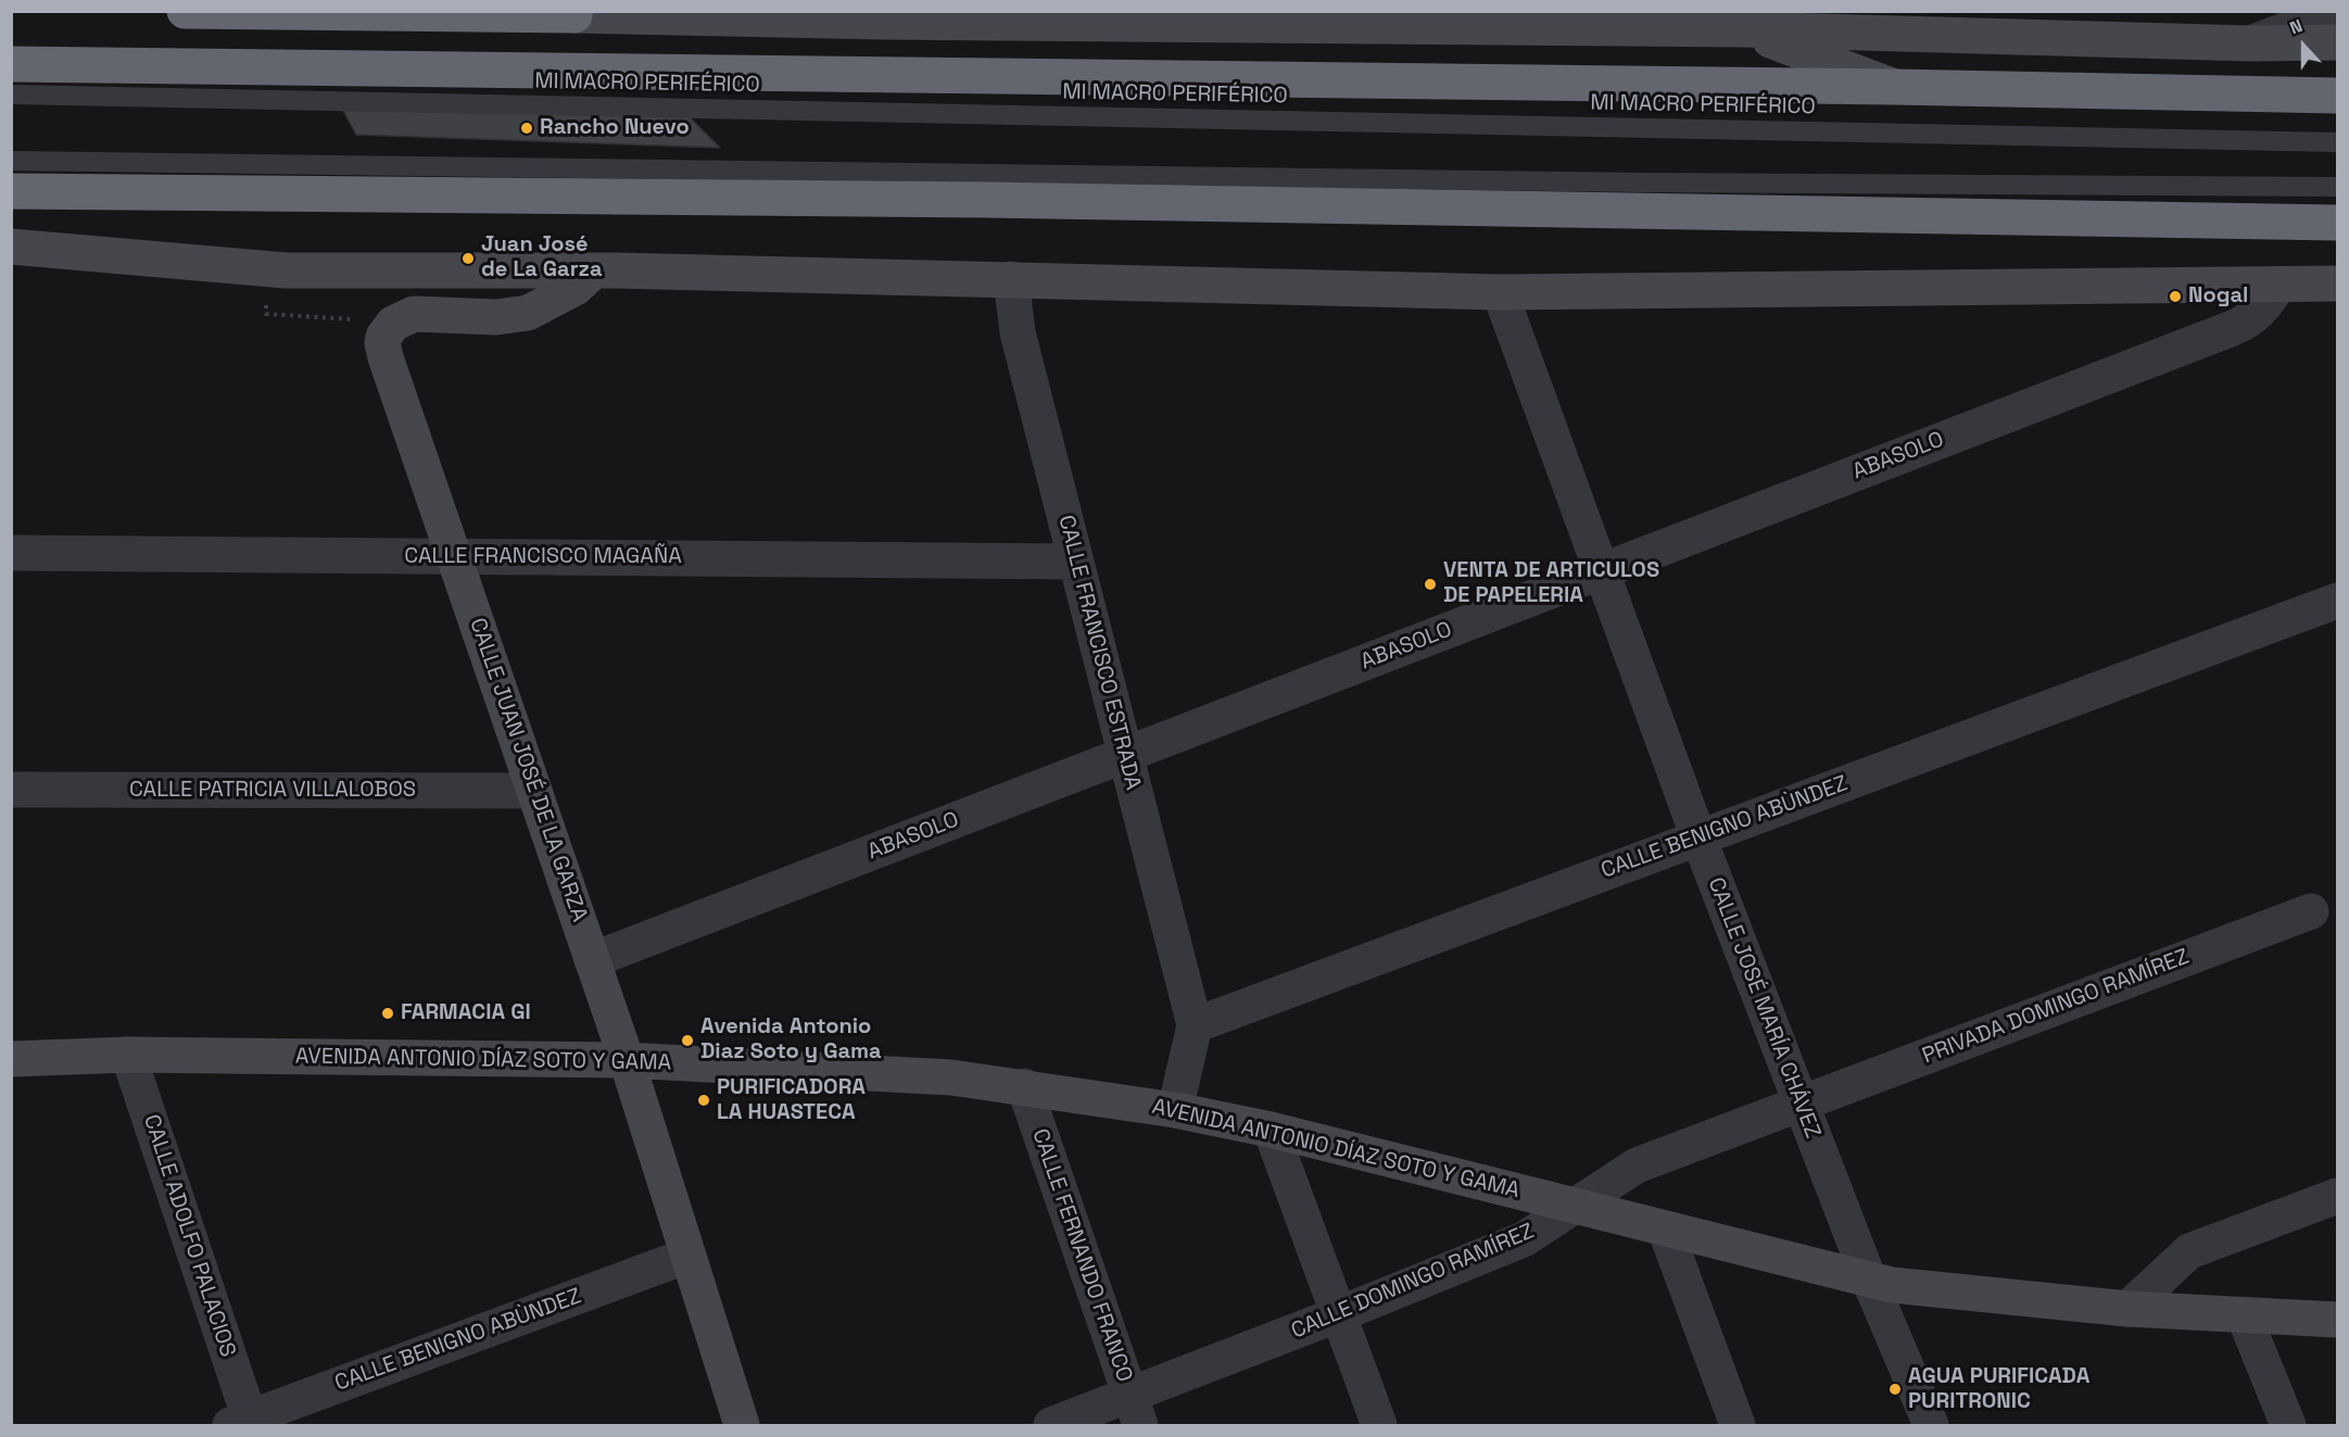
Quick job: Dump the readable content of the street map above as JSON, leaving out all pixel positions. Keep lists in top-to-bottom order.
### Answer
{
  "streets": {
    "street": [
      "ABASOLO",
      "CALLE FRANCISCO MAGAÑA",
      "CALLE FRANCISCO ESTRADA",
      "CALLE JUAN JOSÉ DE LA GARZA",
      "CALLE PATRICIA VILLALOBOS",
      "CALLE BENIGNO ABÙNDEZ",
      "PRIVADA DOMINGO RAMÍREZ",
      "CALLE JOSÉ MARÍA CHÁVEZ",
      "AVENIDA ANTONIO DÍAZ SOTO Y GAMA",
      "CALLE ADOLFO PALACIOS",
      "CALLE FERNANDO FRANCO",
      "CALLE DOMINGO RAMÍREZ"
    ],
    "lane": ["MI MACRO PERIFÉRICO"]
  },
  "crossings": [
    ["ABASOLO", "CALLE FRANCISCO ESTRADA"],
    ["ABASOLO", "CALLE JUAN JOSÉ DE LA GARZA"],
    ["ABASOLO", "CALLE JOSÉ MARÍA CHÁVEZ"],
    ["CALLE FRANCISCO MAGAÑA", "CALLE FRANCISCO ESTRADA"],
    ["CALLE FRANCISCO MAGAÑA", "CALLE JUAN JOSÉ DE LA GARZA"],
    ["CALLE FRANCISCO ESTRADA", "CALLE BENIGNO ABÙNDEZ"],
    ["CALLE JUAN JOSÉ DE LA GARZA", "CALLE PATRICIA VILLALOBOS"],
    ["CALLE JUAN JOSÉ DE LA GARZA", "CALLE BENIGNO ABÙNDEZ"],
    ["CALLE JUAN JOSÉ DE LA GARZA", "AVENIDA ANTONIO DÍAZ SOTO Y GAMA"],
    ["CALLE BENIGNO ABÙNDEZ", "CALLE JOSÉ MARÍA CHÁVEZ"],
    ["CALLE BENIGNO ABÙNDEZ", "CALLE ADOLFO PALACIOS"],
    ["PRIVADA DOMINGO RAMÍREZ", "CALLE JOSÉ MARÍA CHÁVEZ"],
    ["PRIVADA DOMINGO RAMÍREZ", "CALLE DOMINGO RAMÍREZ"],
    ["CALLE JOSÉ MARÍA CHÁVEZ", "AVENIDA ANTONIO DÍAZ SOTO Y GAMA"],
    ["CALLE JOSÉ MARÍA CHÁVEZ", "CALLE DOMINGO RAMÍREZ"],
    ["AVENIDA ANTONIO DÍAZ SOTO Y GAMA", "CALLE ADOLFO PALACIOS"],
    ["AVENIDA ANTONIO DÍAZ SOTO Y GAMA", "CALLE FERNANDO FRANCO"],
    ["AVENIDA ANTONIO DÍAZ SOTO Y GAMA", "CALLE DOMINGO RAMÍREZ"],
    ["CALLE FERNANDO FRANCO", "CALLE DOMINGO RAMÍREZ"]
  ],
  "places": [
    "Rancho Nuevo",
    "Juan José de La Garza",
    "Nogal",
    "VENTA DE ARTICULOS DE PAPELERIA",
    "FARMACIA GI",
    "Avenida Antonio Diaz Soto y Gama",
    "PURIFICADORA LA HUASTECA",
    "AGUA PURIFICADA PURITRONIC"
  ],
  "north": "top"
}
